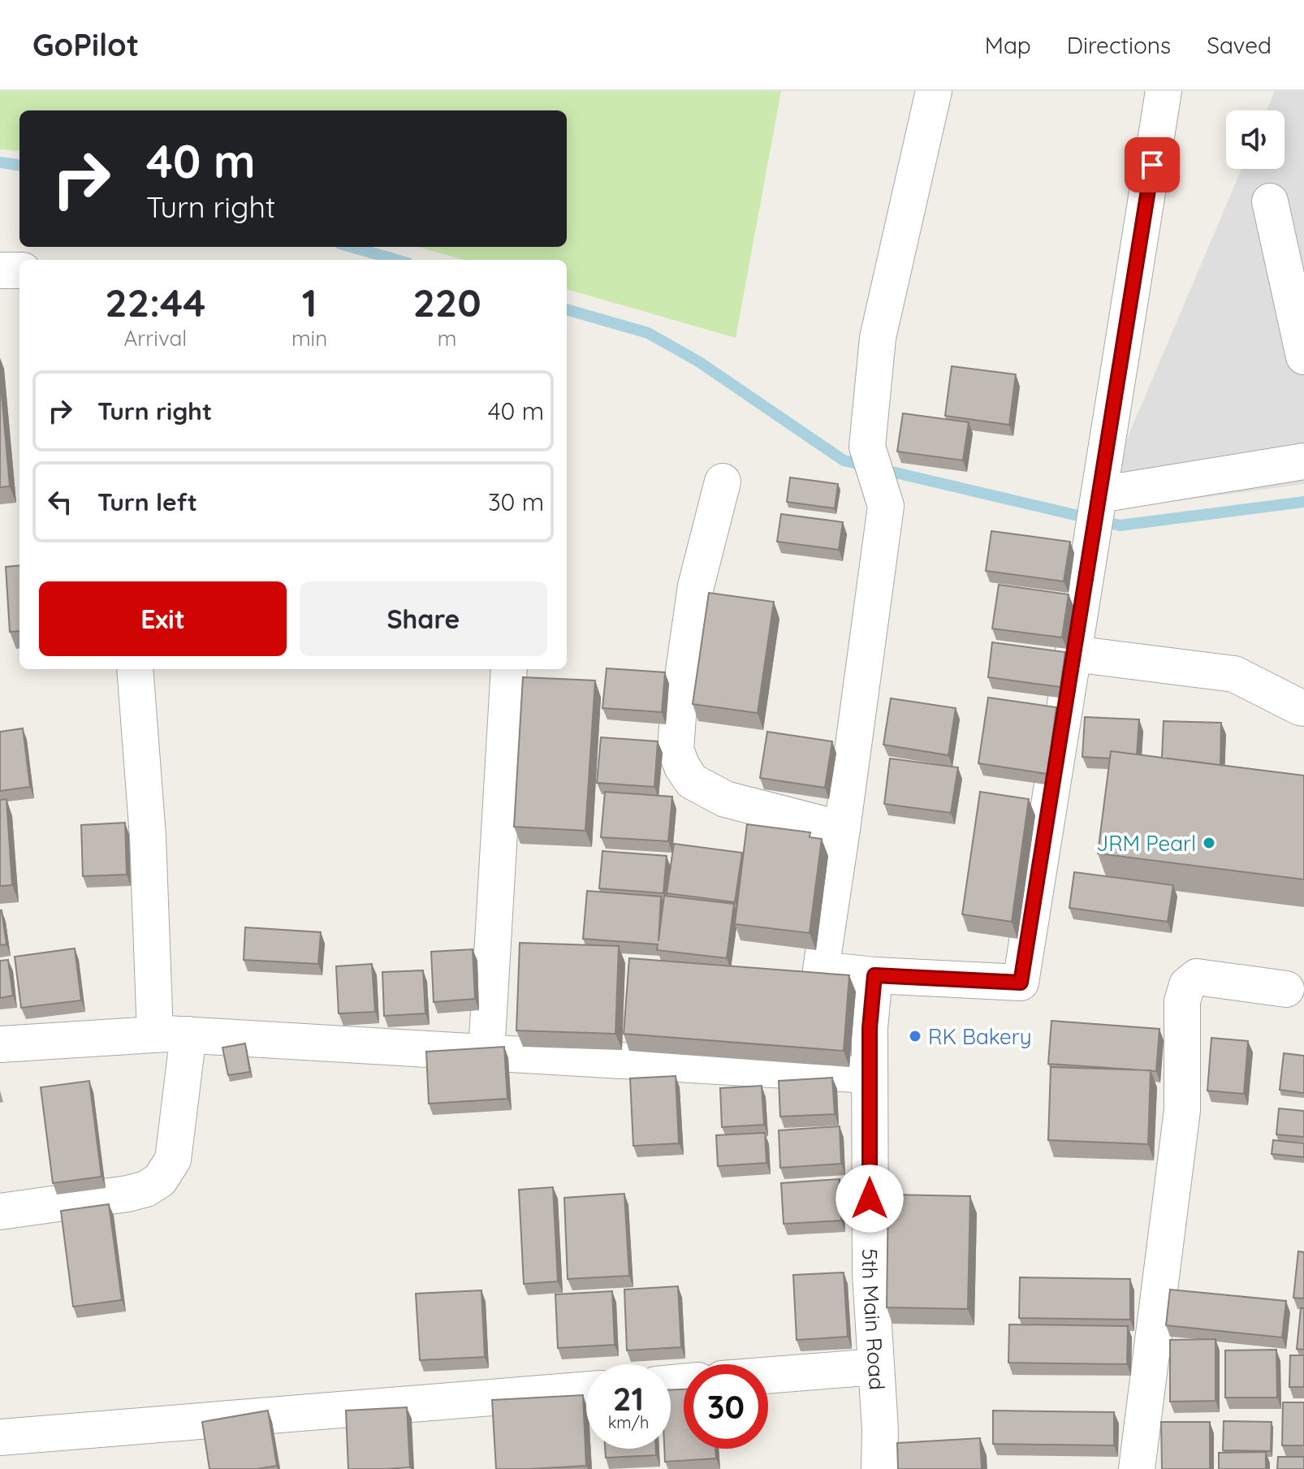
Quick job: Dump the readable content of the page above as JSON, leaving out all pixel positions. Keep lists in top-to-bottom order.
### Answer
{
  "streets": {
    "street": ["5th Main Road"]
  },
  "places": ["JRM Pearl", "RK Bakery"],
  "page": {
    "header": "GoPilot",
    "nav": ["Map", "Directions", "Saved"],
    "turn": ["40 m", "Turn right"],
    "eta": [
      "22:44",
      "Arrival",
      "1",
      "min",
      "220",
      "m"
    ],
    "list": [
      {
        "name": "Turn right",
        "value": "40 m"
      },
      {
        "name": "Turn left",
        "value": "30 m"
      }
    ],
    "buttons": ["Exit", "Share"],
    "speed": "21 km/h",
    "limit": "30"
  }
}
